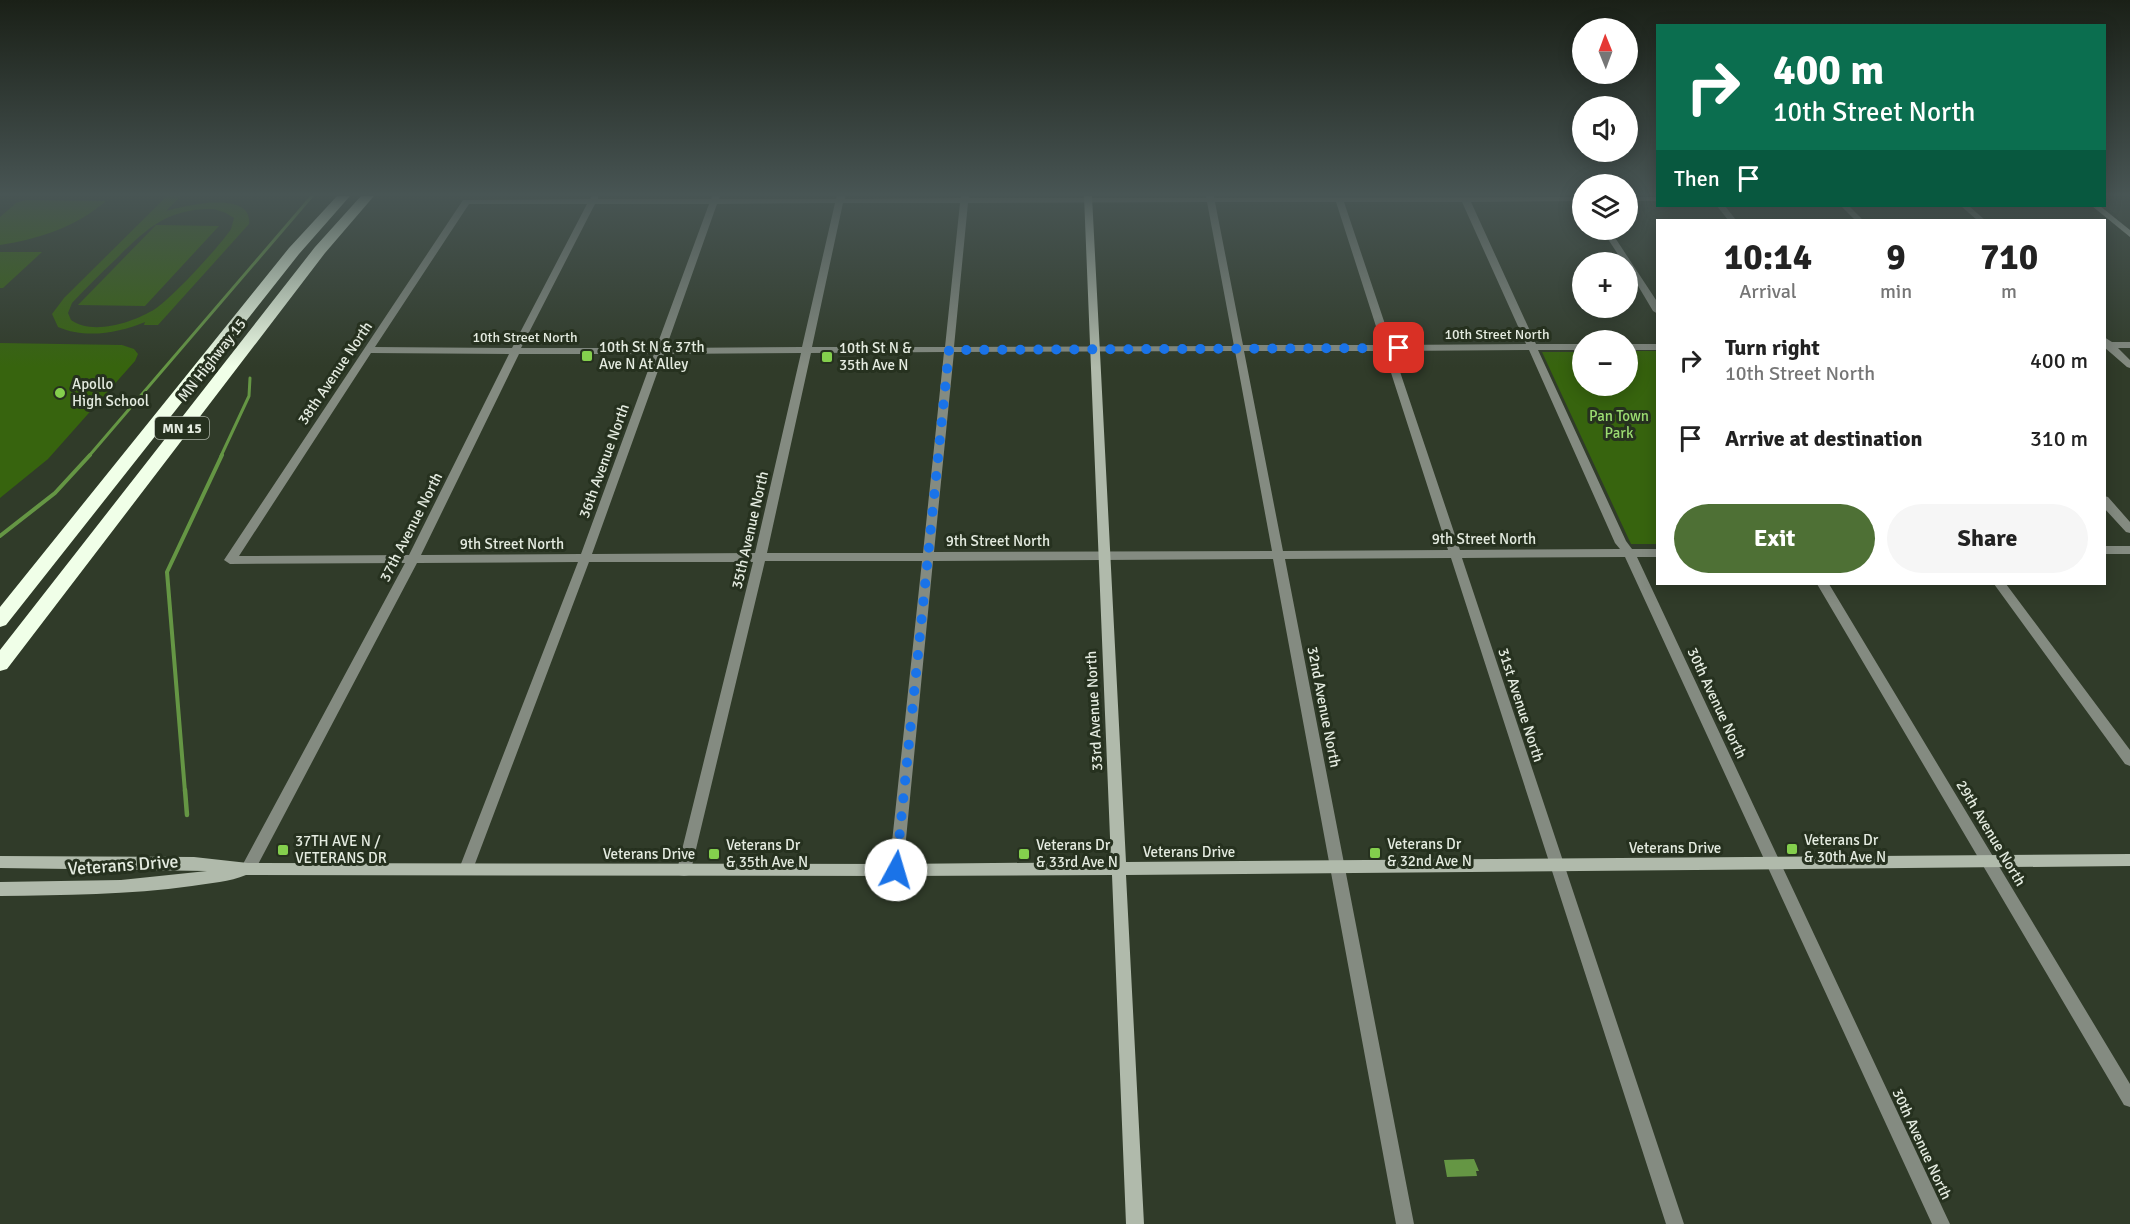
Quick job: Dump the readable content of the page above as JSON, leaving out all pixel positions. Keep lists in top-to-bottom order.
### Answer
{
  "streets": {
    "highway": ["MN Highway 15", "MN 15"],
    "main road": ["33rd Avenue North", "Veterans Drive"],
    "street": [
      "10th Street North",
      "38th Avenue North",
      "36th Avenue North",
      "37th Avenue North",
      "35th Avenue North",
      "9th Street North",
      "30th Avenue North",
      "31st Avenue North",
      "32nd Avenue North",
      "29th Avenue North"
    ]
  },
  "crossings": [
    ["10th Street North", "38th Avenue North"],
    ["10th Street North", "36th Avenue North"],
    ["10th Street North", "37th Avenue North"],
    ["10th Street North", "35th Avenue North"],
    ["10th Street North", "30th Avenue North"],
    ["10th Street North", "31st Avenue North"],
    ["10th Street North", "32nd Avenue North"],
    ["10th Street North", "33rd Avenue North"],
    ["38th Avenue North", "9th Street North"],
    ["36th Avenue North", "9th Street North"],
    ["36th Avenue North", "Veterans Drive"],
    ["37th Avenue North", "9th Street North"],
    ["37th Avenue North", "Veterans Drive"],
    ["35th Avenue North", "9th Street North"],
    ["35th Avenue North", "Veterans Drive"],
    ["9th Street North", "30th Avenue North"],
    ["9th Street North", "31st Avenue North"],
    ["9th Street North", "32nd Avenue North"],
    ["9th Street North", "33rd Avenue North"],
    ["30th Avenue North", "Veterans Drive"],
    ["31st Avenue North", "Veterans Drive"],
    ["32nd Avenue North", "Veterans Drive"],
    ["33rd Avenue North", "Veterans Drive"],
    ["29th Avenue North", "Veterans Drive"]
  ],
  "parks": ["Pan Town Park"],
  "places": {
    "transit": [
      "10th St N & 37th Ave N At Alley",
      "10th St N & 35th Ave N",
      "Veterans Dr & 30th Ave N",
      "37TH AVE N / VETERANS DR",
      "Veterans Dr & 32nd Ave N",
      "Veterans Dr & 35th Ave N",
      "Veterans Dr & 33rd Ave N"
    ],
    "other": ["Apollo High School"]
  },
  "north": "top",
  "page": {
    "map_buttons": ["+", "−"],
    "turn": ["400 m", "10th Street North"],
    "then": "Then",
    "eta": [
      "10:14",
      "Arrival",
      "9",
      "min",
      "710",
      "m"
    ],
    "list": [
      {
        "name": "Turn right",
        "note": "10th Street North",
        "value": "400 m"
      },
      {
        "name": "Arrive at destination",
        "value": "310 m"
      }
    ],
    "buttons": ["Exit", "Share"]
  }
}
